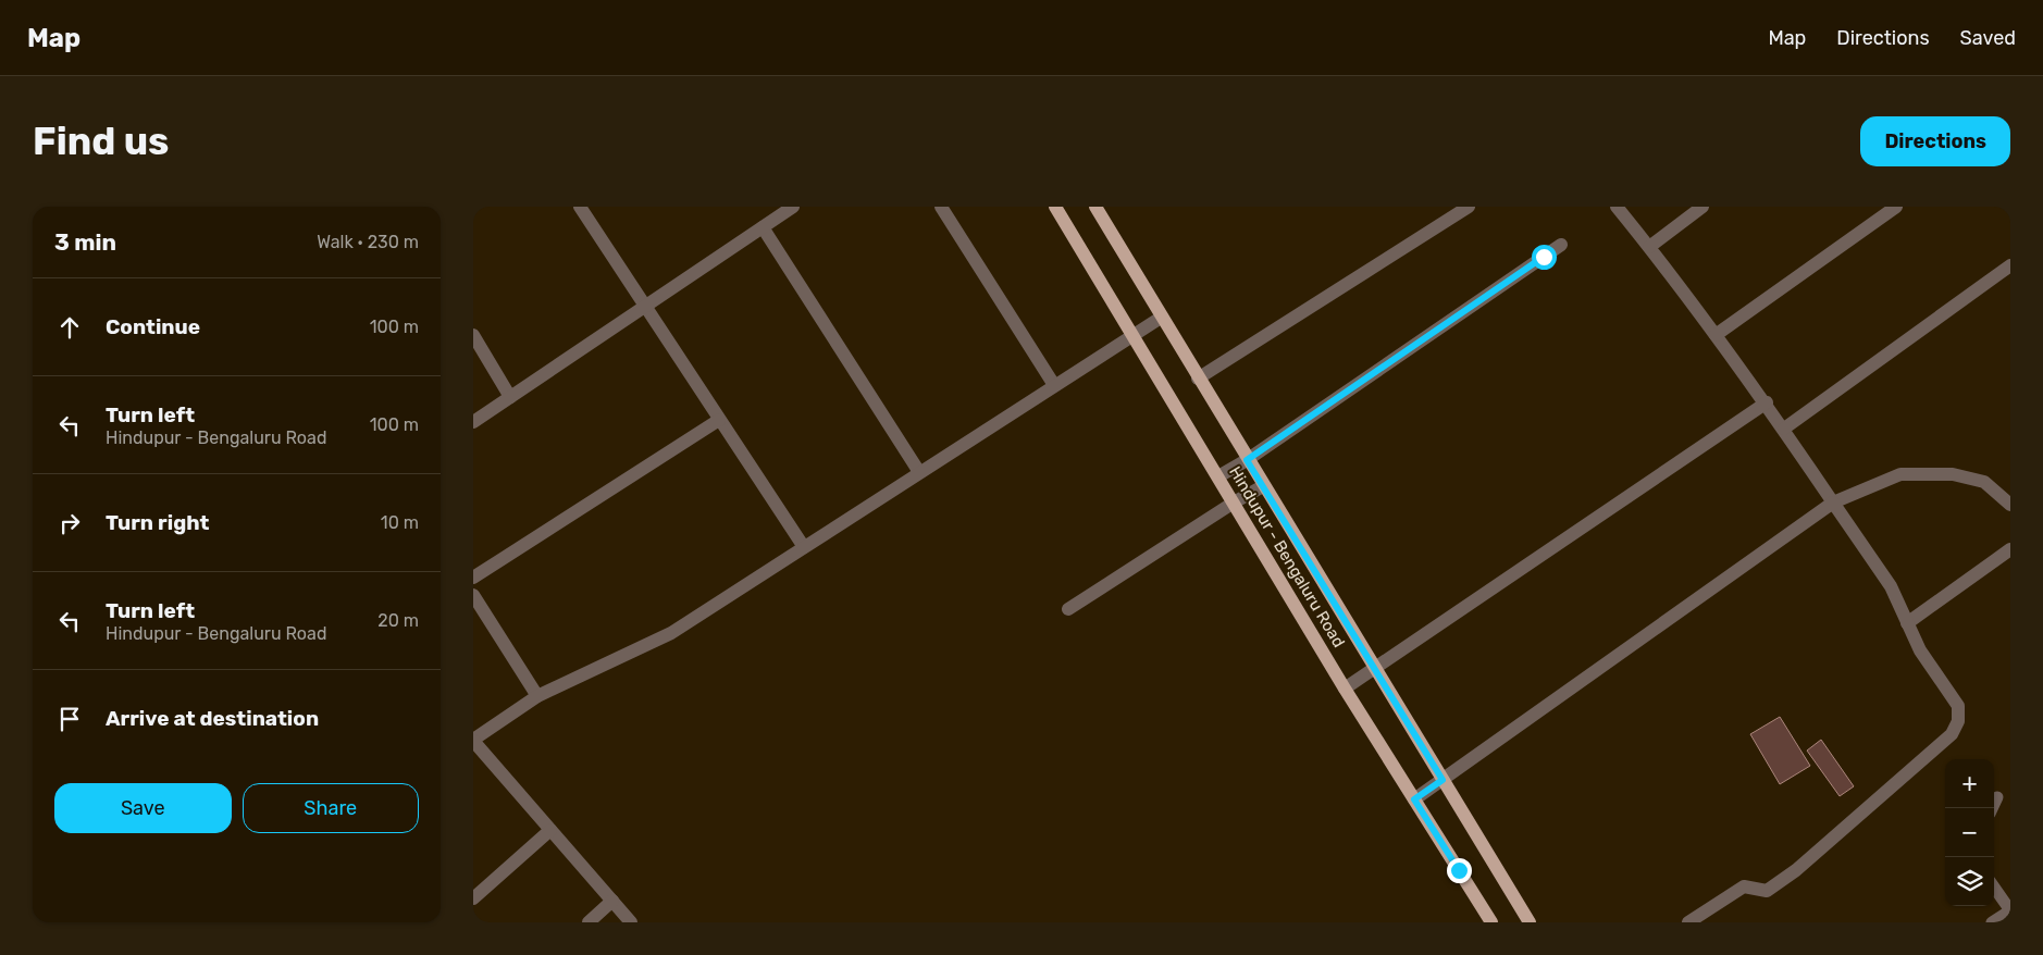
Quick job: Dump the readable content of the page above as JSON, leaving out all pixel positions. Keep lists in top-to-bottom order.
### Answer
{
  "streets": {
    "main road": ["Hindupur - Bengaluru Road"]
  },
  "page": {
    "header": "Map",
    "nav": ["Map", "Directions", "Saved"],
    "buttons": [
      "Directions",
      ["Save", "Share"]
    ],
    "title": "Find us",
    "heading": ["3 min", "Walk · 230 m"],
    "list": [
      ["Continue", "100 m"],
      ["Turn left", "Hindupur - Bengaluru Road", "100 m"],
      ["Turn right", "10 m"],
      ["Turn left", "Hindupur - Bengaluru Road", "20 m"],
      "Arrive at destination"
    ],
    "map_buttons": ["+", "−"]
  }
}
